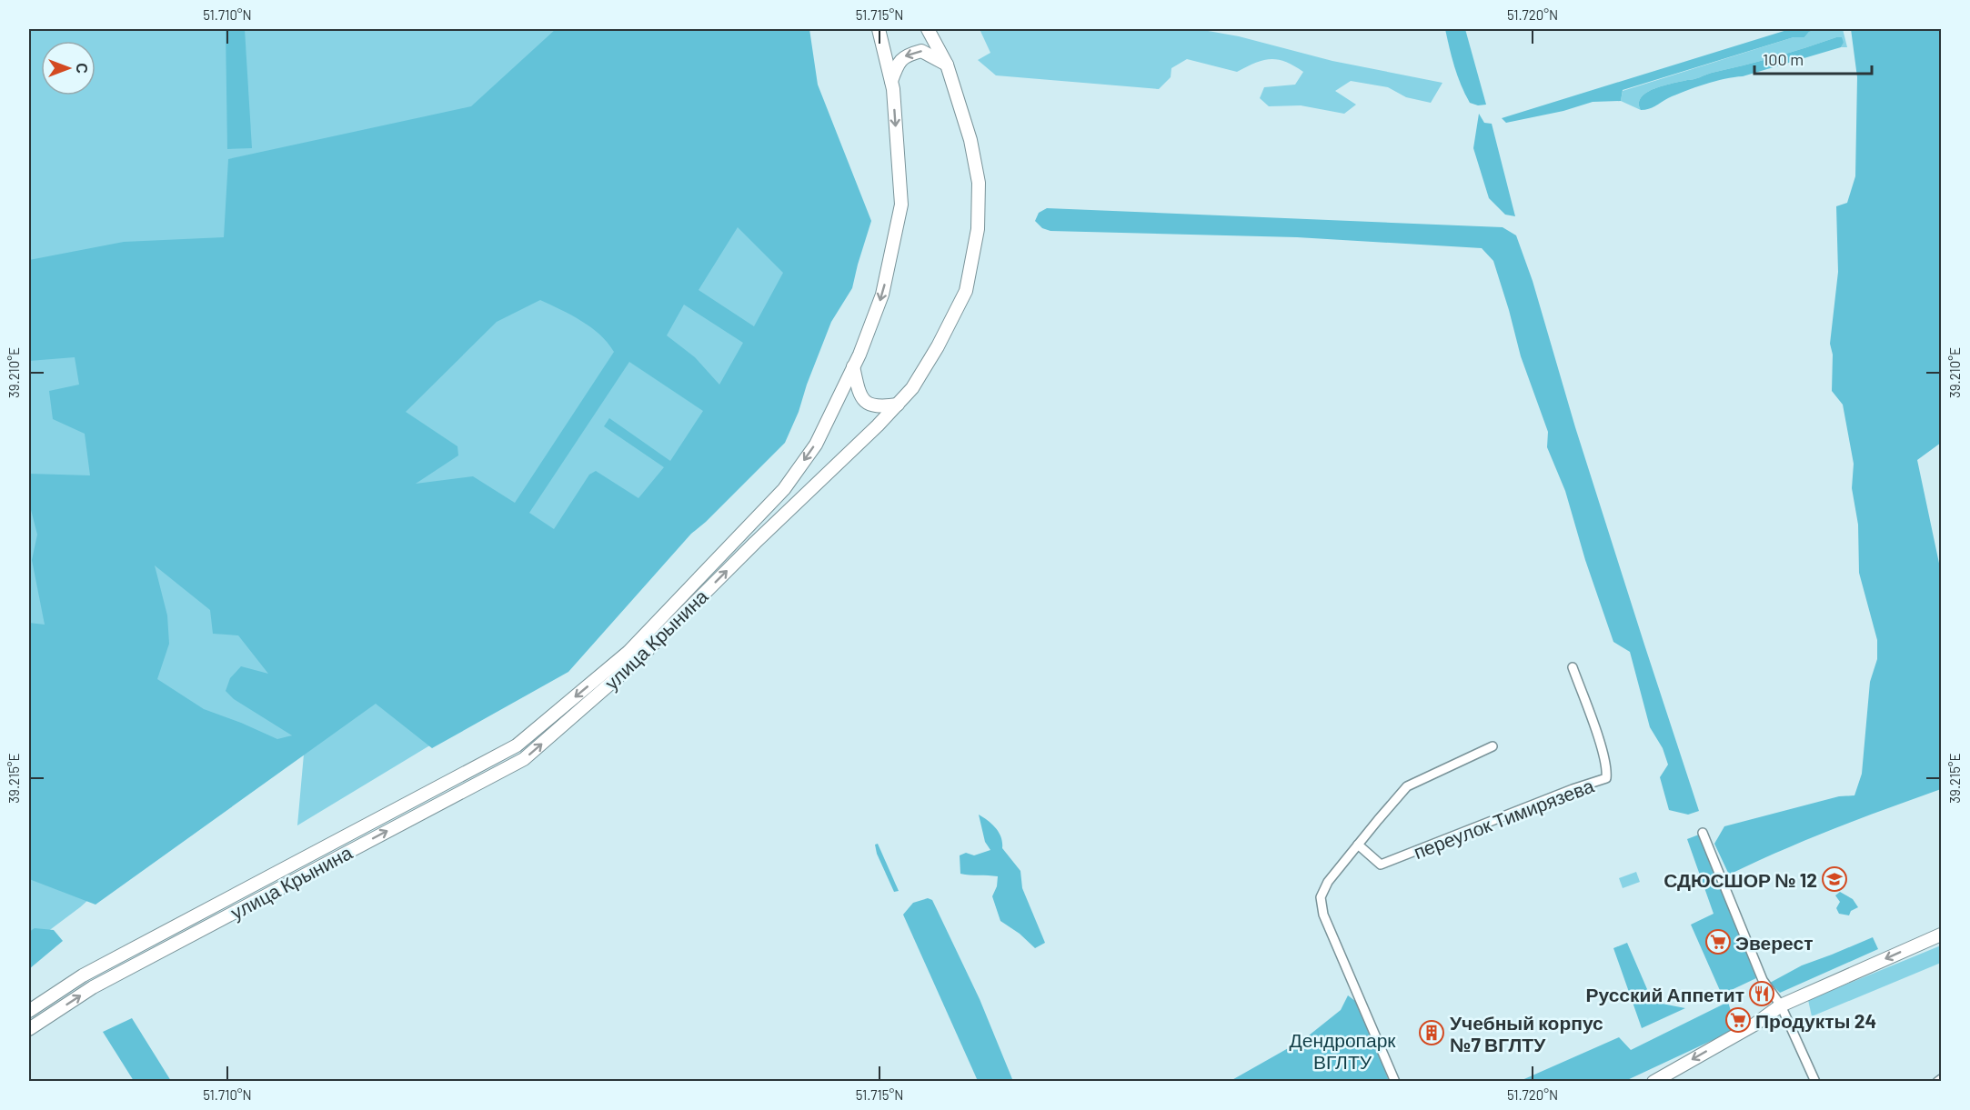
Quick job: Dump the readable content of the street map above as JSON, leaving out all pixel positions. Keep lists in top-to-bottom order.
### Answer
{
  "streets": {
    "main road": ["улица Крынина"],
    "street": ["переулок Тимирязева"]
  },
  "parks": ["Дендропарк ВГЛТУ"],
  "places": {
    "school or university": ["СДЮСШОР № 12"],
    "supermarket": ["Эверест", "Продукты 24"],
    "restaurant": ["Русский Аппетит"],
    "building": ["Учебный корпус №7 ВГЛТУ"]
  },
  "scale_bar": "100 m",
  "north": "right",
  "coordinates": [
    "51.710°N",
    "51.715°N",
    "51.720°N",
    "39.210°E",
    "39.215°E"
  ]
}
